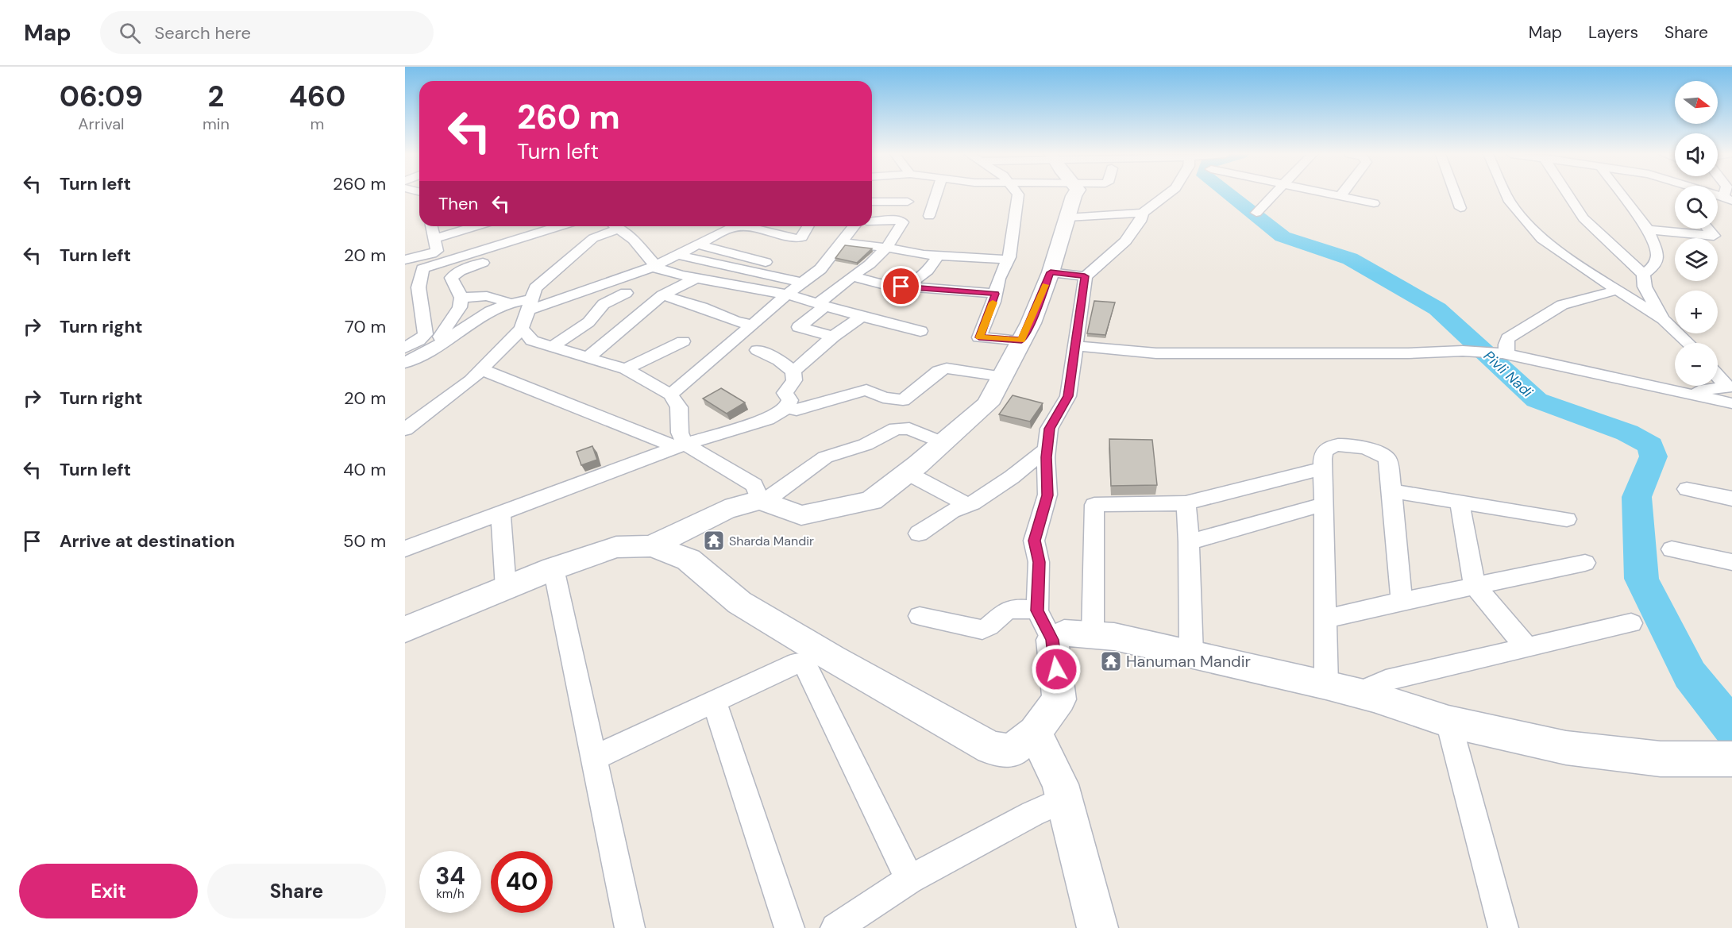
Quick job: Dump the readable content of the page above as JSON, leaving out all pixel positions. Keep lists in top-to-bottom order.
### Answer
{
  "water": ["Pivli Nadi"],
  "places": {
    "temple": ["Sharda Mandir", "Hanuman Mandir"]
  },
  "north": "right",
  "page": {
    "header": "Map",
    "search": "Search here",
    "nav": ["Map", "Layers", "Share"],
    "eta": [
      "06:09",
      "Arrival",
      "2",
      "min",
      "460",
      "m"
    ],
    "map_buttons": ["+", "−"],
    "turn": ["260 m", "Turn left"],
    "list": [
      {
        "name": "Turn left",
        "value": "260 m"
      },
      {
        "name": "Turn left",
        "value": "20 m"
      },
      {
        "name": "Turn right",
        "value": "70 m"
      },
      {
        "name": "Turn right",
        "value": "20 m"
      },
      {
        "name": "Turn left",
        "value": "40 m"
      },
      {
        "name": "Arrive at destination",
        "value": "50 m"
      }
    ],
    "then": "Then",
    "speed": "34 km/h",
    "limit": "40",
    "buttons": ["Exit", "Share"]
  }
}
